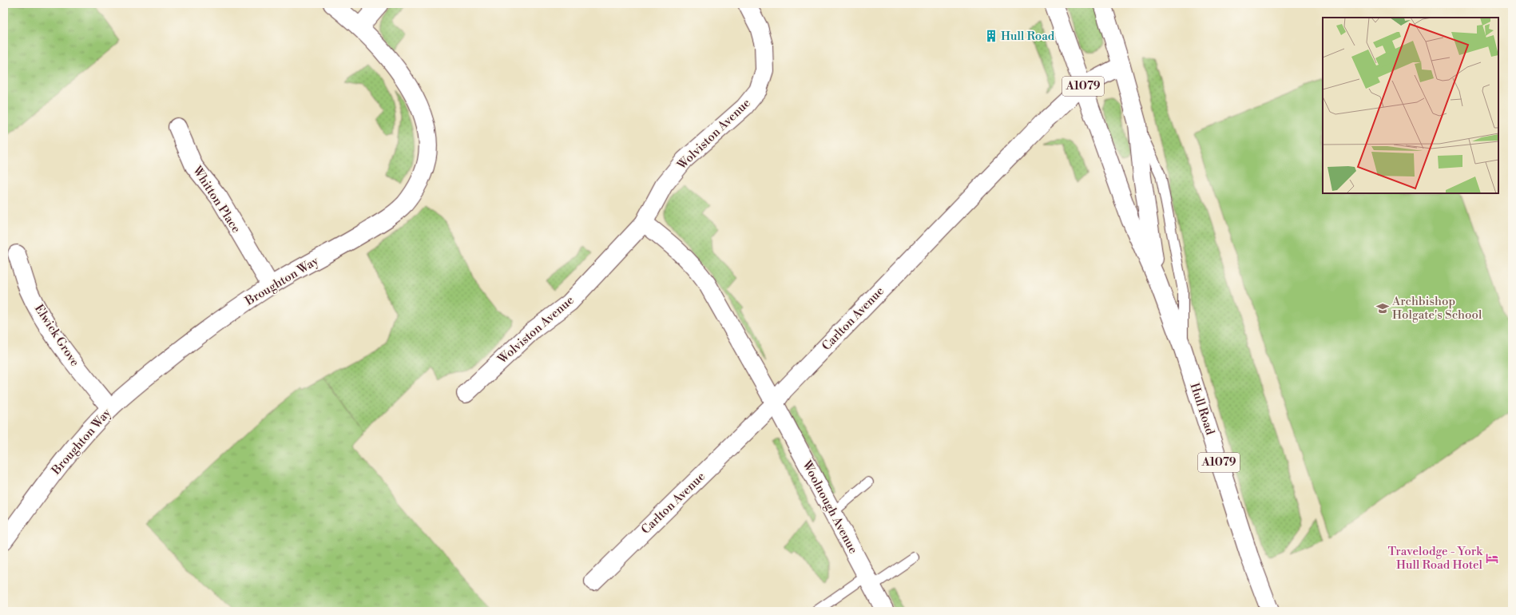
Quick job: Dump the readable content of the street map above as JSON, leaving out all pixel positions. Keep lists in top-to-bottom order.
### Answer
{
  "streets": {
    "street": [
      "A1079",
      "Wolviston Avenue",
      "Whitton Place",
      "Broughton Way",
      "Carlton Avenue",
      "Elwick Grove",
      "Hull Road",
      "Woolnough Avenue"
    ]
  },
  "crossings": [
    ["Whitton Place", "Broughton Way"],
    ["Broughton Way", "Elwick Grove"],
    ["Carlton Avenue", "Hull Road"],
    ["Carlton Avenue", "Woolnough Avenue"]
  ],
  "places": {
    "building": ["Hull Road"],
    "school or university": ["Archbishop Holgate's School"],
    "hotel": ["Travelodge - York Hull Road Hotel"]
  }
}
